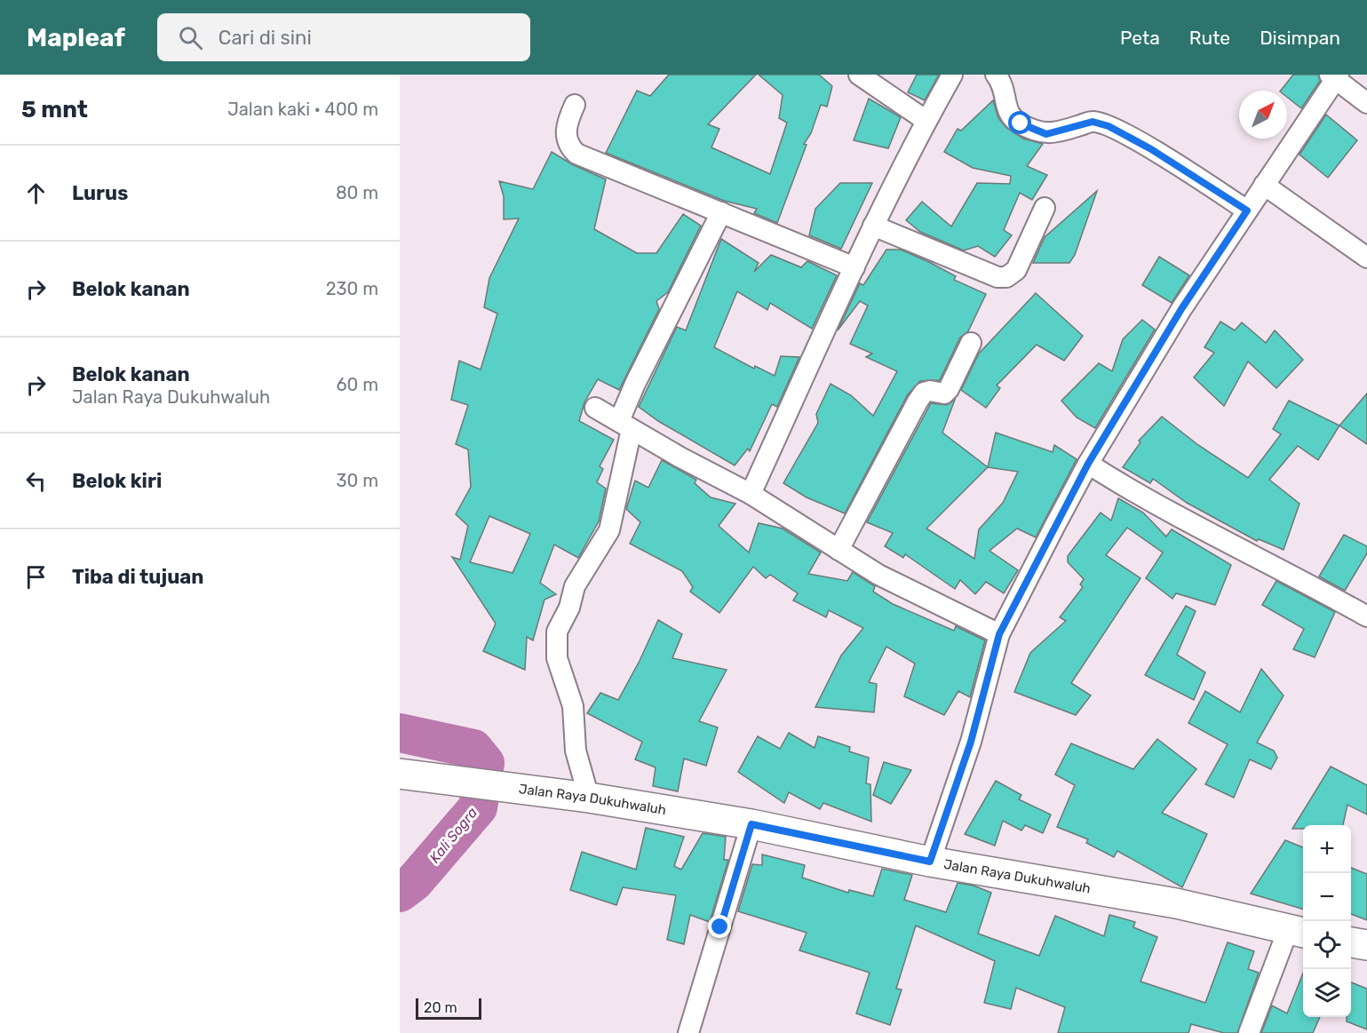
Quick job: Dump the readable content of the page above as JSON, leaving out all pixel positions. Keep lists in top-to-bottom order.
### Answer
{
  "streets": {
    "main road": ["Jalan Raya Dukuhwaluh"]
  },
  "water": ["Kali Sogra"],
  "scale_bar": "20 m",
  "north": "top right",
  "page": {
    "header": "Mapleaf",
    "search": "Cari di sini",
    "nav": ["Peta", "Rute", "Disimpan"],
    "heading": ["5 mnt", "Jalan kaki · 400 m"],
    "list": [
      ["Lurus", "80 m"],
      ["Belok kanan", "230 m"],
      ["Belok kanan", "Jalan Raya Dukuhwaluh", "60 m"],
      ["Belok kiri", "30 m"],
      "Tiba di tujuan"
    ],
    "map_buttons": ["+", "−"],
    "scale": "20 m"
  }
}
